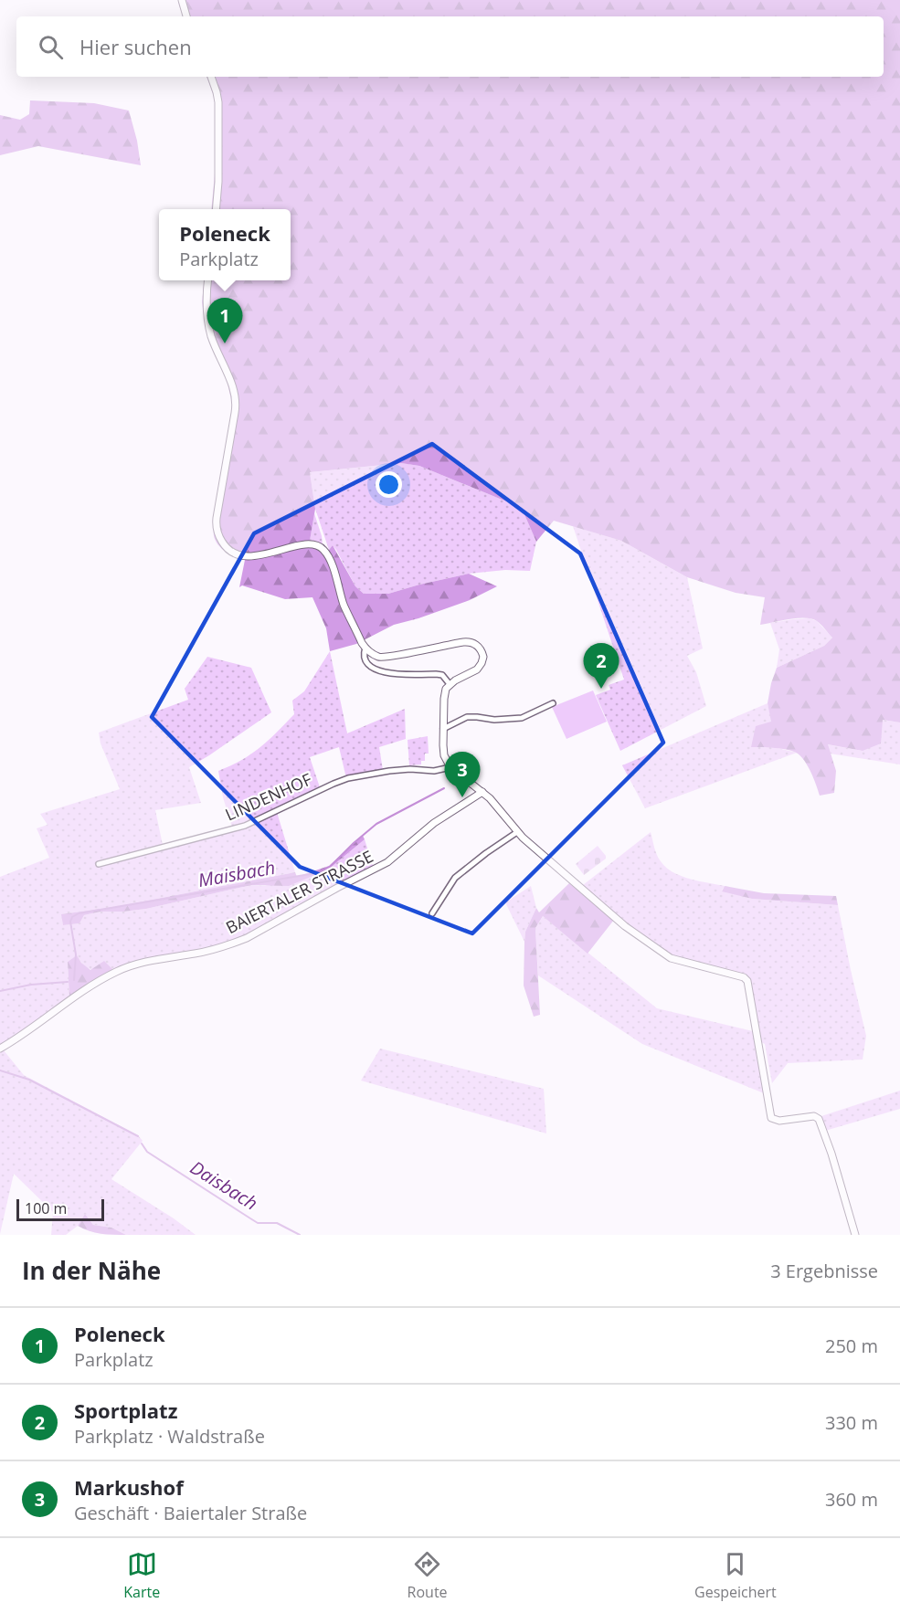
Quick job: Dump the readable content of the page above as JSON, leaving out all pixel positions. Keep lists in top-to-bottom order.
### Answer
{
  "streets": {
    "street": ["LINDENHOF", "BAIERTALER STRASSE"]
  },
  "water": ["Maisbach", "Daisbach"],
  "scale_bar": "100 m",
  "page": {
    "search": "Hier suchen",
    "popup": ["Poleneck", "Parkplatz"],
    "pins": ["1", "2", "3"],
    "scale": "100 m",
    "heading": ["In der Nähe", "3 Ergebnisse"],
    "list": [
      {
        "mark": "1",
        "name": "Poleneck",
        "note": "Parkplatz",
        "value": "250 m"
      },
      {
        "mark": "2",
        "name": "Sportplatz",
        "note": "Parkplatz · Waldstraße",
        "value": "330 m"
      },
      {
        "mark": "3",
        "name": "Markushof",
        "note": "Geschäft · Baiertaler Straße",
        "value": "360 m"
      }
    ],
    "nav": ["Karte", "Route", "Gespeichert"]
  }
}
